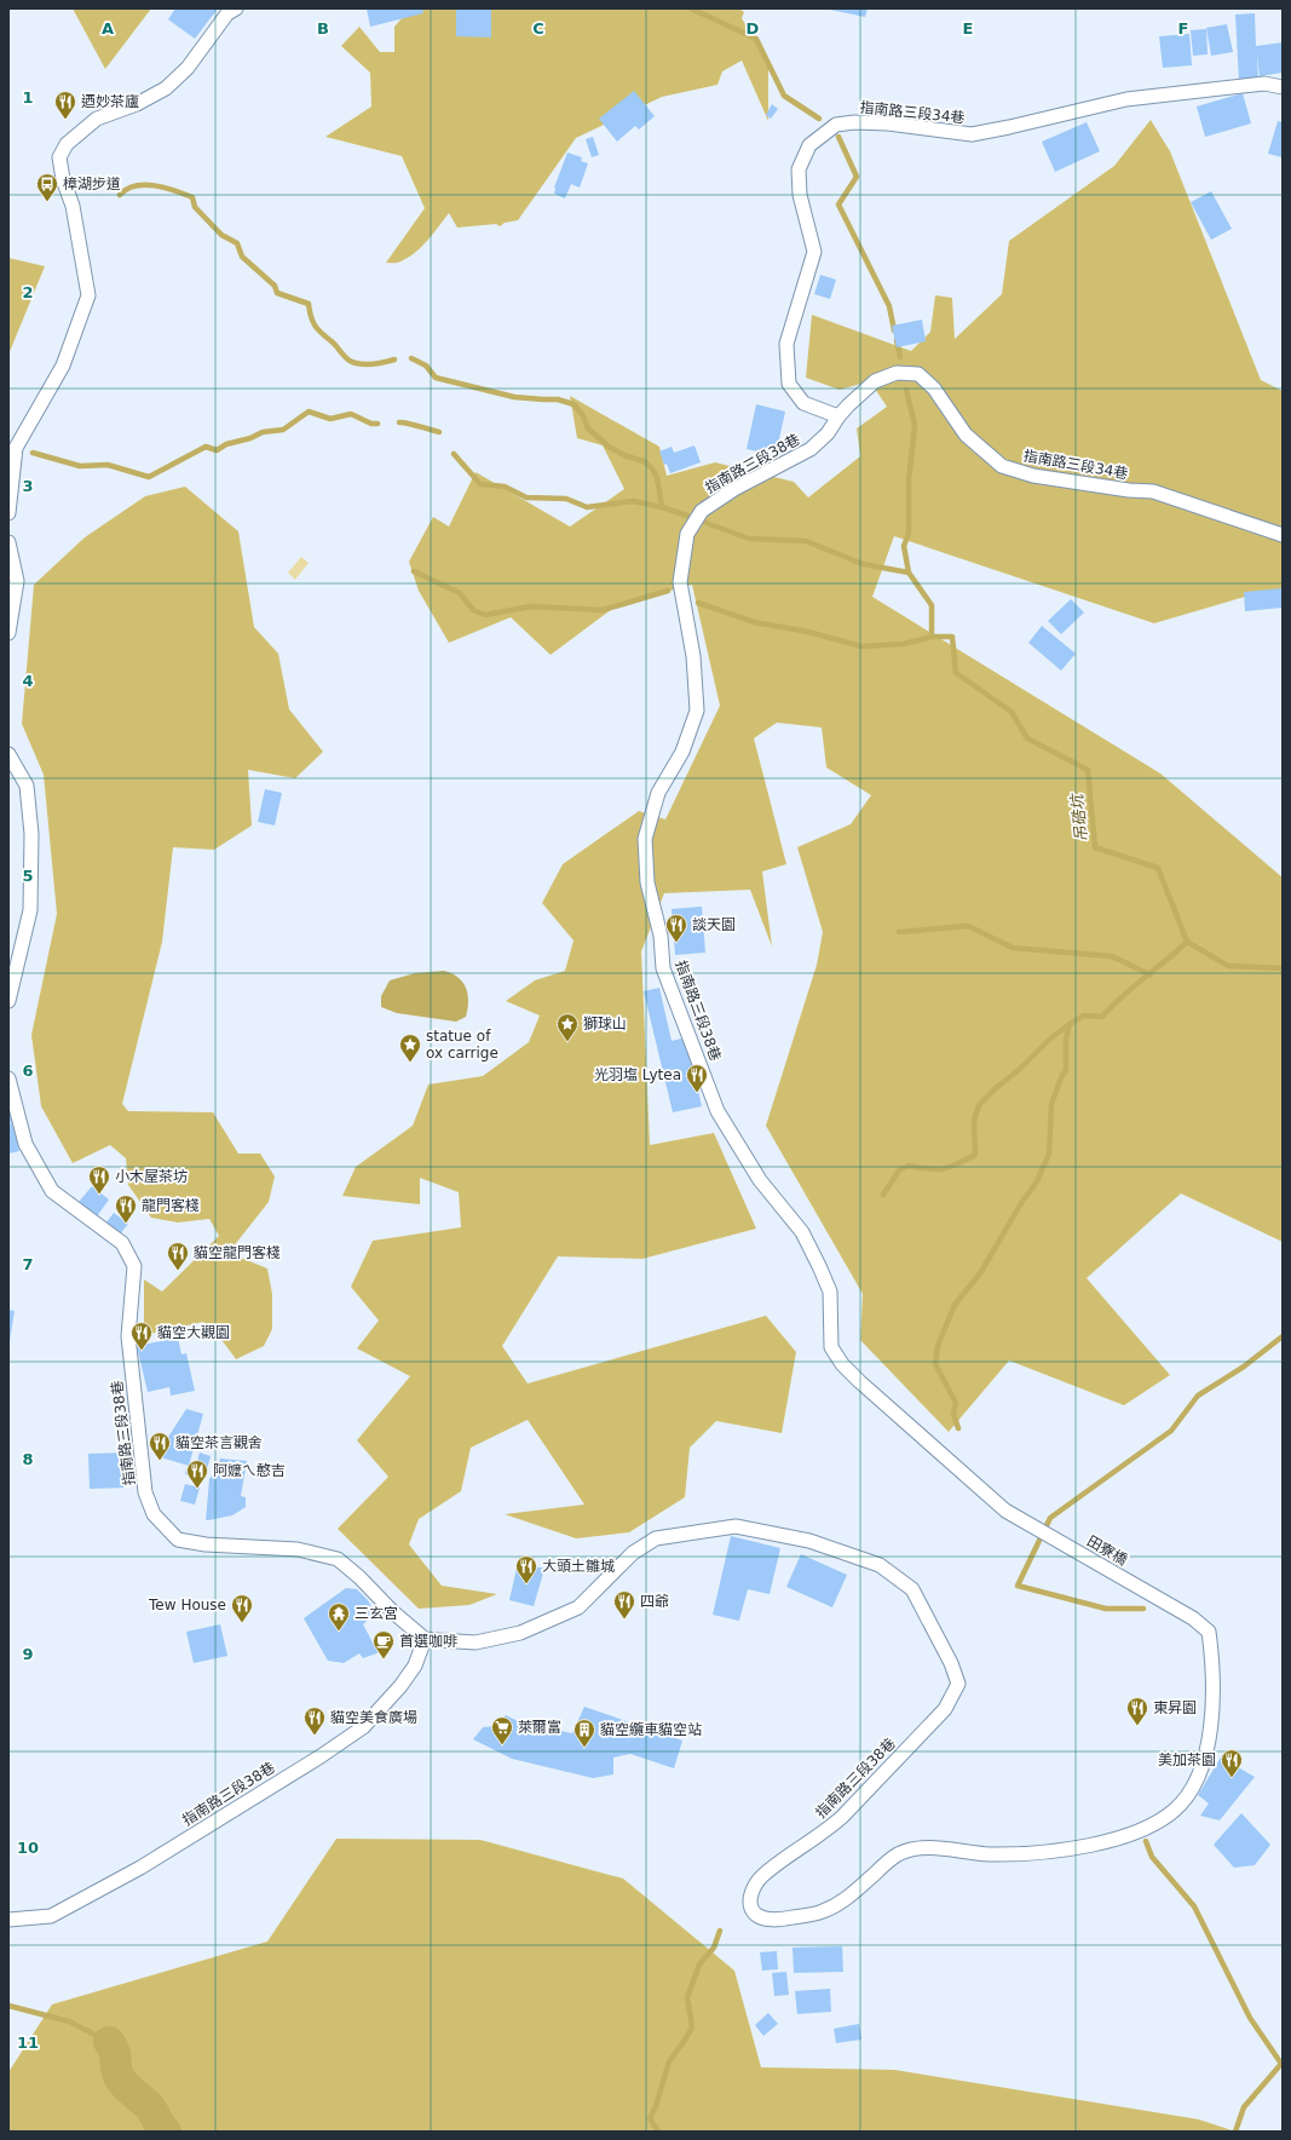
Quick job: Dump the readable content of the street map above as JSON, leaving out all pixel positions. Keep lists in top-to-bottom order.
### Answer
{
  "streets": {
    "street": ["指南路三段34巷", "指南路三段38巷", "田寮橋"]
  },
  "crossings": [
    ["指南路三段34巷", "指南路三段38巷"],
    ["指南路三段38巷", "田寮橋"]
  ],
  "water": ["吊硞坑"],
  "places": {
    "restaurant": [
      "迺妙茶廬",
      "談天園",
      "光羽塩 Lytea",
      "小木屋茶坊",
      "龍門客棧",
      "貓空龍門客棧",
      "貓空大觀園",
      "貓空茶言觀舍",
      "阿嬤ㄟ憨吉",
      "大頭土雛城",
      "四爺",
      "Tew House",
      "東昇園",
      "貓空美食廣場",
      "美加茶園"
    ],
    "bus stop": ["樟湖步道"],
    "place": ["獅球山", "statue of ox carrige"],
    "temple": ["三玄宮"],
    "cafe": ["首選咖啡"],
    "supermarket": ["萊爾富"],
    "building": ["貓空纜車貓空站"]
  },
  "grid": {
    "columns": [
      "A",
      "B",
      "C",
      "D",
      "E",
      "F"
    ],
    "rows": [
      "1",
      "2",
      "3",
      "4",
      "5",
      "6",
      "7",
      "8",
      "9",
      "10",
      "11"
    ]
  }
}
